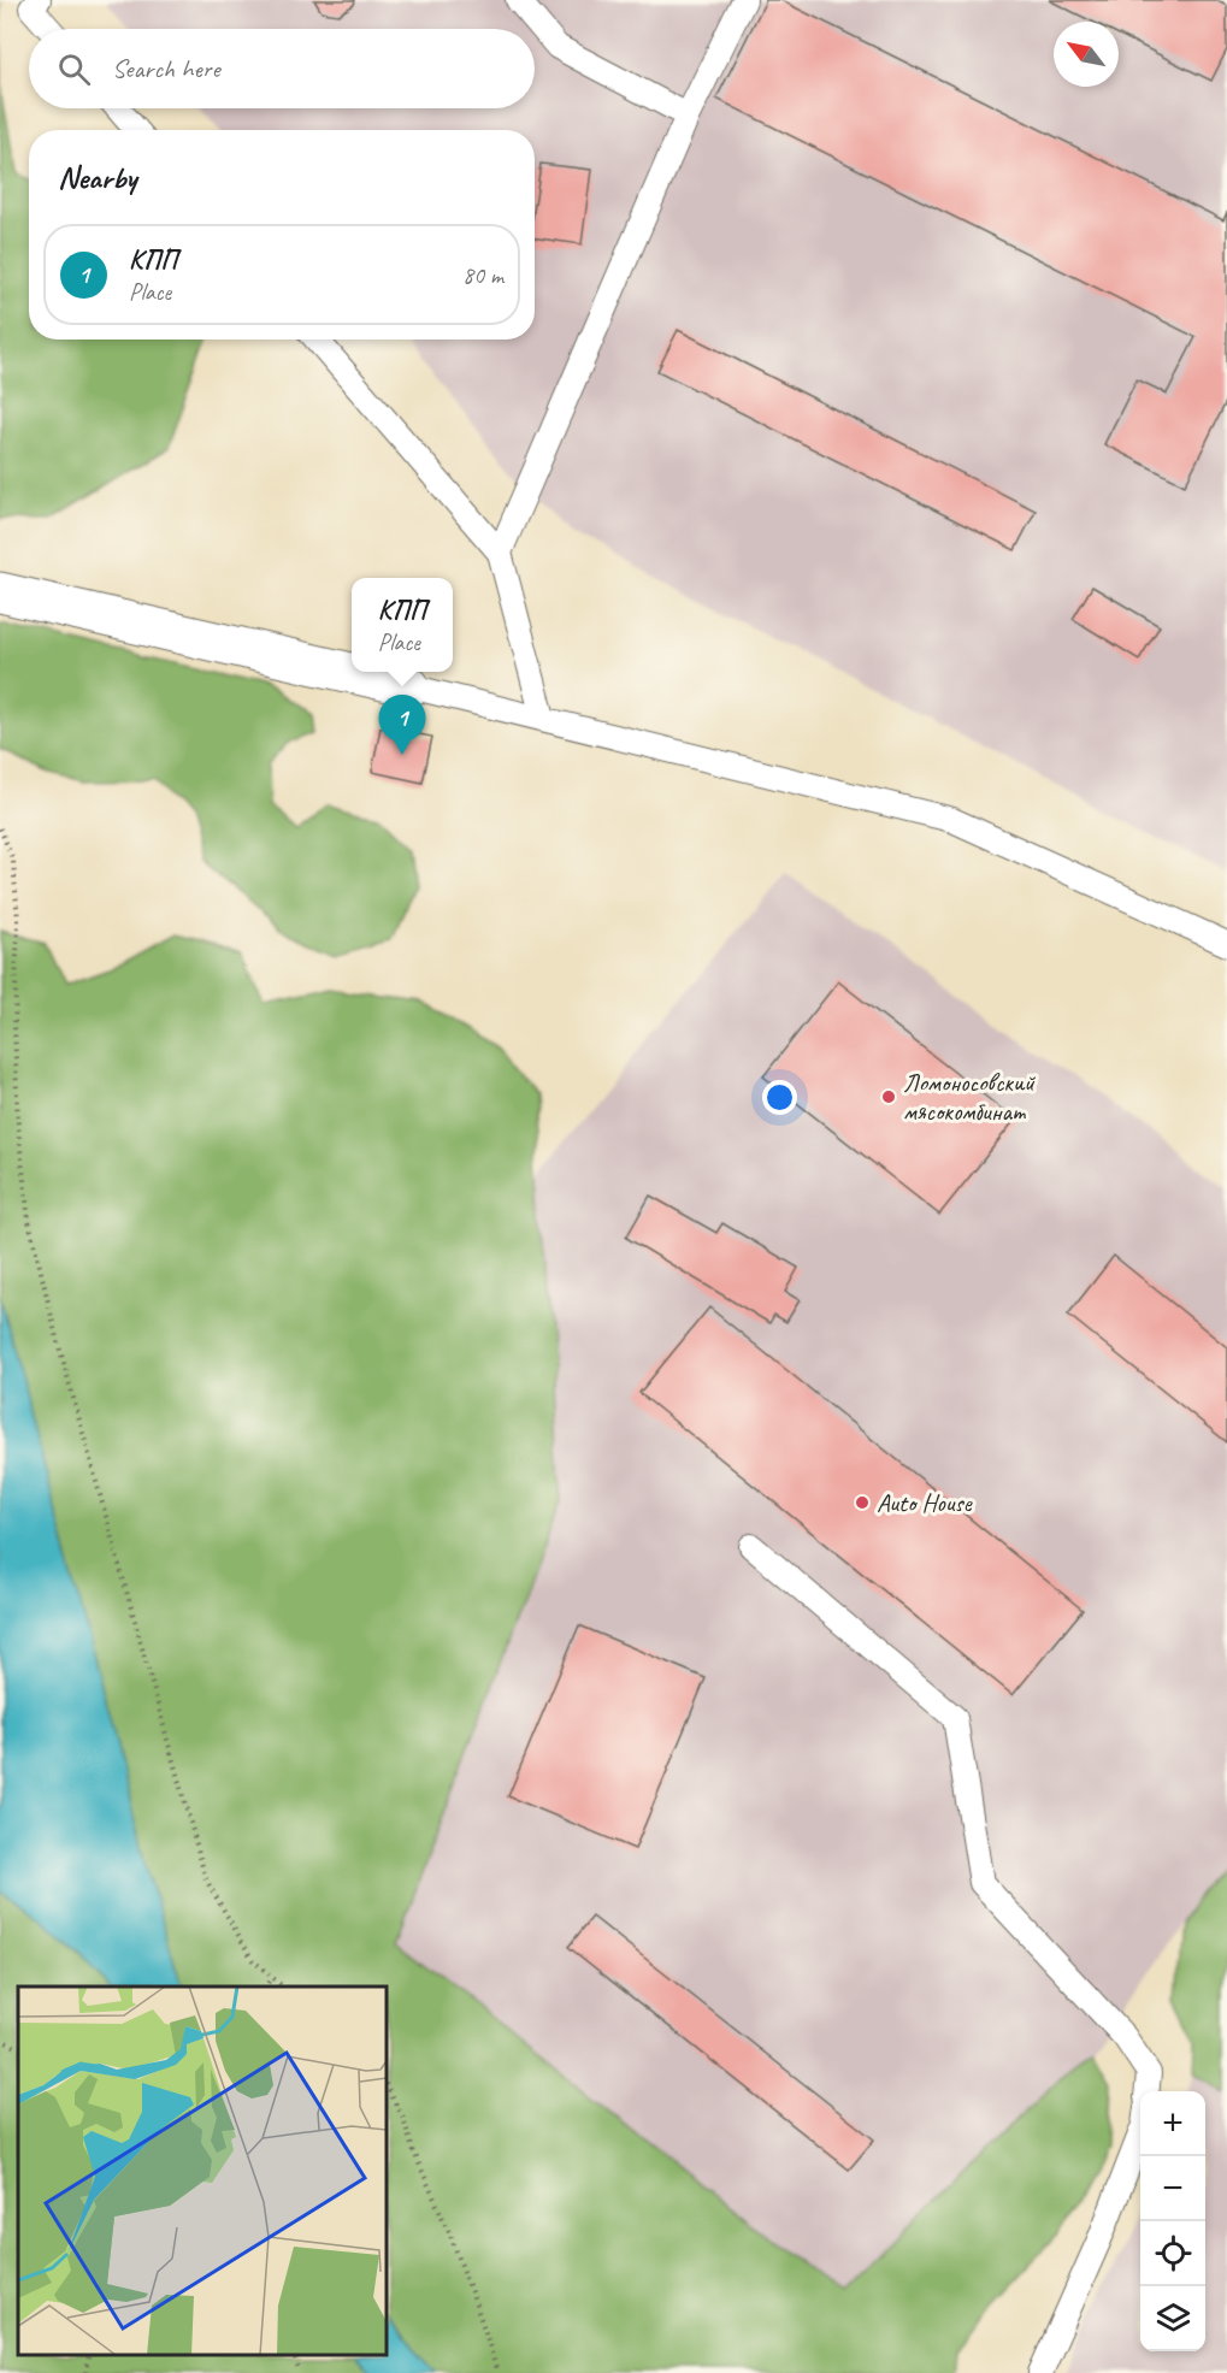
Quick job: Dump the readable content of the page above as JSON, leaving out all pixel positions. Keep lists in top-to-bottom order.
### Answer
{
  "places": ["Ломоносовский мясокомбинат", "Auto House"],
  "north": "top left",
  "page": {
    "search": "Search here",
    "heading": "Nearby",
    "list": [
      {
        "mark": "1",
        "name": "КПП",
        "note": "Place",
        "value": "80 m"
      }
    ],
    "popup": ["КПП", "Place"],
    "pins": "1",
    "map_buttons": ["+", "−"]
  }
}
